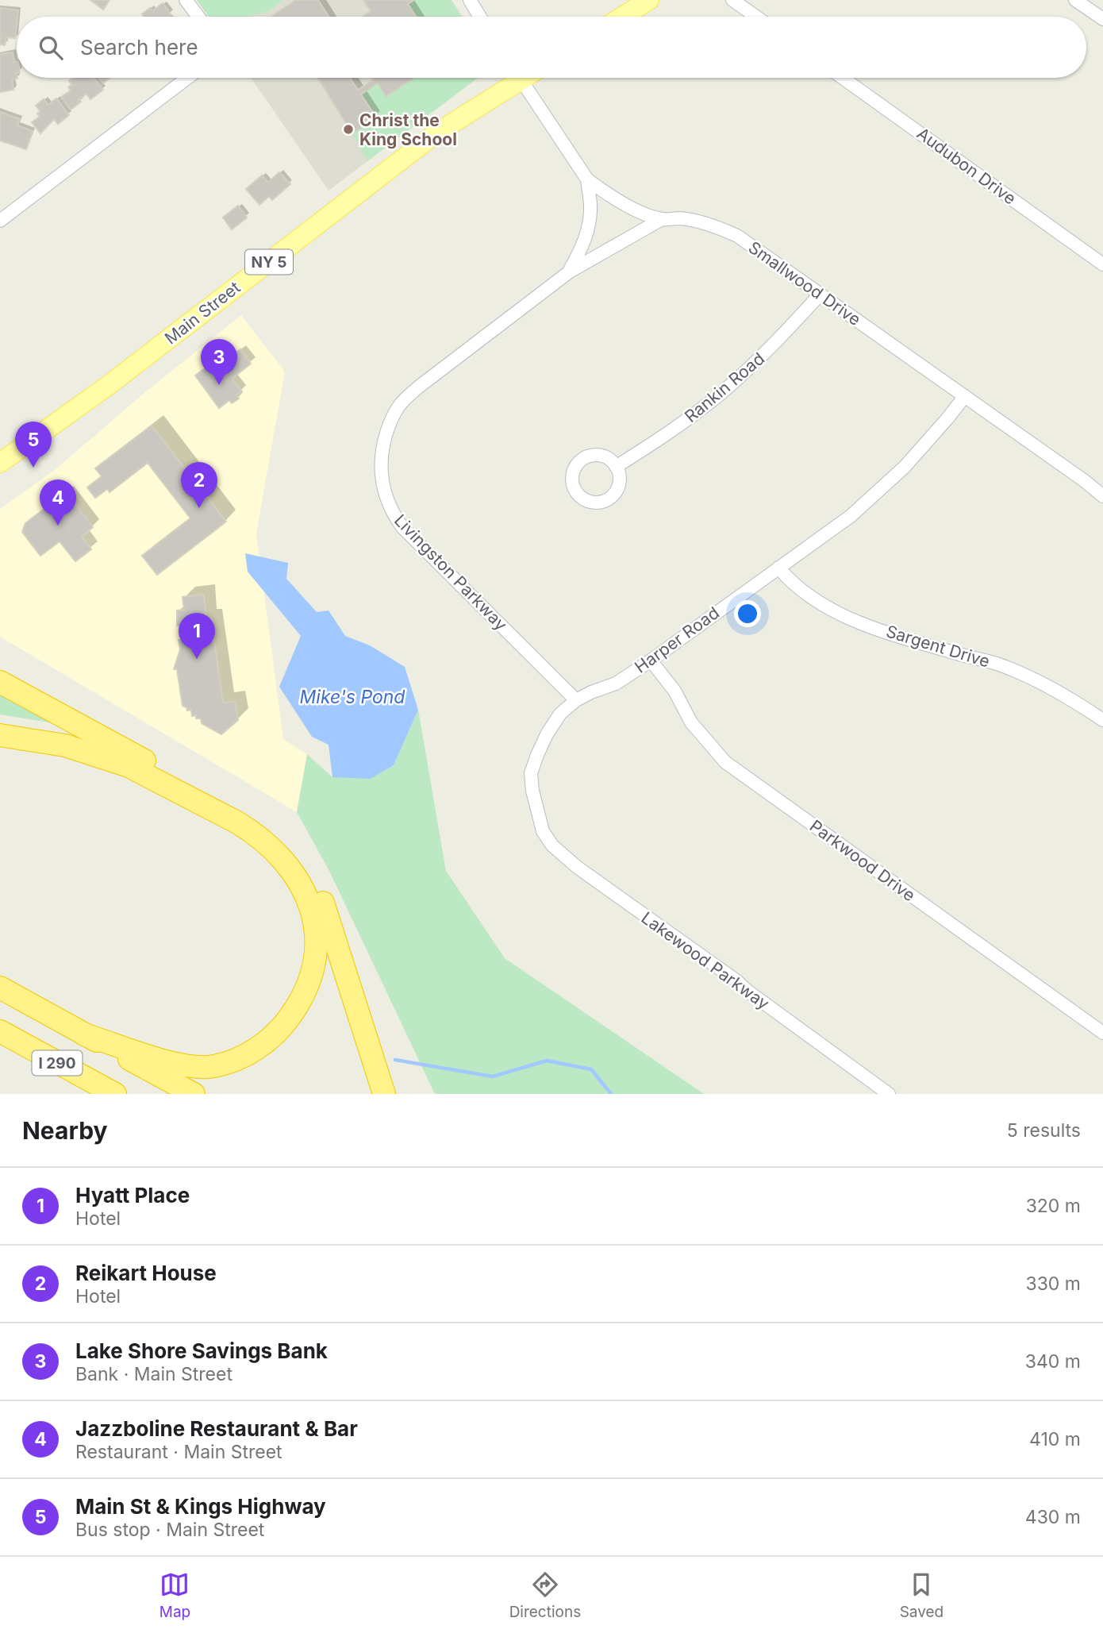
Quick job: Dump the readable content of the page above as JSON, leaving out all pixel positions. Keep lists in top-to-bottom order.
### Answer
{
  "streets": {
    "highway": ["I 290"],
    "main road": ["NY 5", "Main Street"],
    "street": [
      "Audubon Drive",
      "Smallwood Drive",
      "Rankin Road",
      "Livingston Parkway",
      "Harper Road",
      "Sargent Drive",
      "Parkwood Drive",
      "Lakewood Parkway"
    ]
  },
  "crossings": [
    ["Smallwood Drive", "Rankin Road"],
    ["Smallwood Drive", "Livingston Parkway"],
    ["Smallwood Drive", "Harper Road"],
    ["Livingston Parkway", "Harper Road"],
    ["Harper Road", "Sargent Drive"],
    ["Harper Road", "Parkwood Drive"],
    ["Harper Road", "Lakewood Parkway"]
  ],
  "water": ["Mike's Pond"],
  "places": ["Christ the King School"],
  "page": {
    "search": "Search here",
    "pins": [
      "3",
      "5",
      "2",
      "4",
      "1"
    ],
    "heading": ["Nearby", "5 results"],
    "list": [
      {
        "mark": "1",
        "name": "Hyatt Place",
        "note": "Hotel",
        "value": "320 m"
      },
      {
        "mark": "2",
        "name": "Reikart House",
        "note": "Hotel",
        "value": "330 m"
      },
      {
        "mark": "3",
        "name": "Lake Shore Savings Bank",
        "note": "Bank · Main Street",
        "value": "340 m"
      },
      {
        "mark": "4",
        "name": "Jazzboline Restaurant & Bar",
        "note": "Restaurant · Main Street",
        "value": "410 m"
      },
      {
        "mark": "5",
        "name": "Main St & Kings Highway",
        "note": "Bus stop · Main Street",
        "value": "430 m"
      }
    ],
    "nav": ["Map", "Directions", "Saved"]
  }
}
